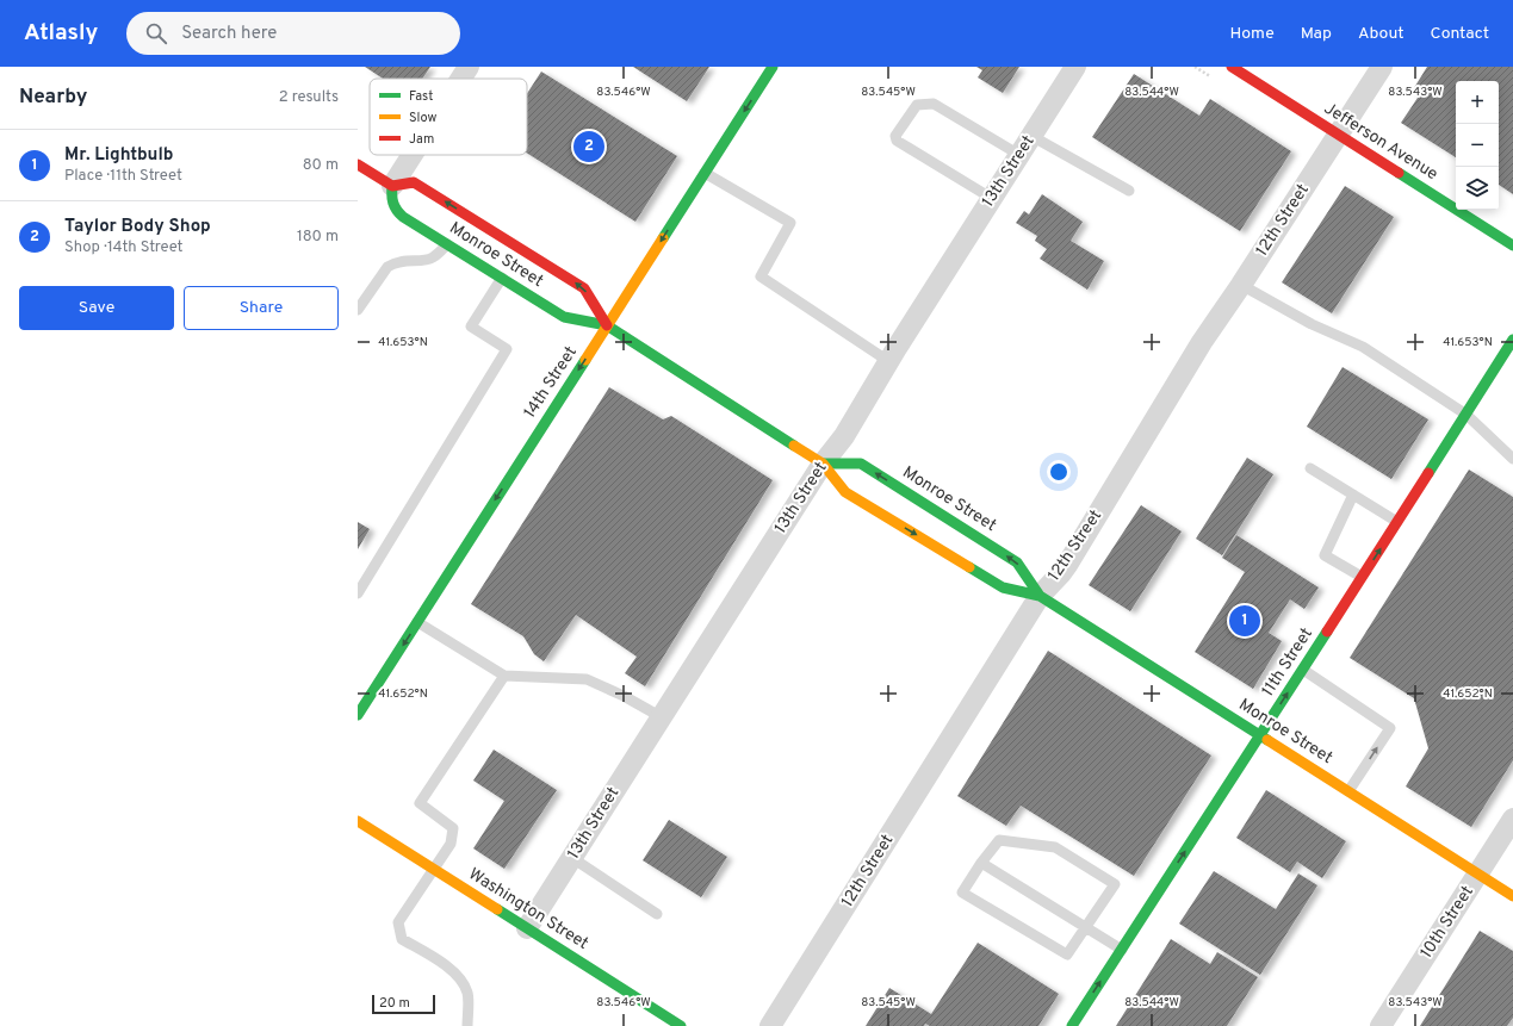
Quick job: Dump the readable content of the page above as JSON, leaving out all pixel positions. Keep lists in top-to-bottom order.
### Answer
{
  "streets": {
    "main road": [
      "Jefferson Avenue",
      "Monroe Street",
      "14th Street",
      "11th Street",
      "Washington Street"
    ],
    "street": ["13th Street", "12th Street", "10th Street"]
  },
  "crossings": [
    ["Jefferson Avenue", "12th Street"],
    ["13th Street", "Monroe Street"],
    ["13th Street", "Washington Street"],
    ["12th Street", "Monroe Street"],
    ["Monroe Street", "14th Street"],
    ["Monroe Street", "11th Street"],
    ["Monroe Street", "10th Street"]
  ],
  "one_way": ["14th Street", "11th Street"],
  "legend": ["Fast", "Slow", "Jam"],
  "scale_bar": "20 m",
  "page": {
    "header": "Atlasly",
    "search": "Search here",
    "nav": [
      "Home",
      "Map",
      "About",
      "Contact"
    ],
    "heading": ["Nearby", "2 results"],
    "map_buttons": ["+", "−"],
    "list": [
      {
        "mark": "1",
        "name": "Mr. Lightbulb",
        "note": "Place · 11th Street",
        "value": "80 m"
      },
      {
        "mark": "2",
        "name": "Taylor Body Shop",
        "note": "Shop · 14th Street",
        "value": "180 m"
      }
    ],
    "pins": ["2", "1"],
    "buttons": ["Save", "Share"],
    "scale": "20 m"
  },
  "coordinates": [
    "83.546°W",
    "83.545°W",
    "83.544°W",
    "83.543°W",
    "41.653°N",
    "41.652°N"
  ]
}
